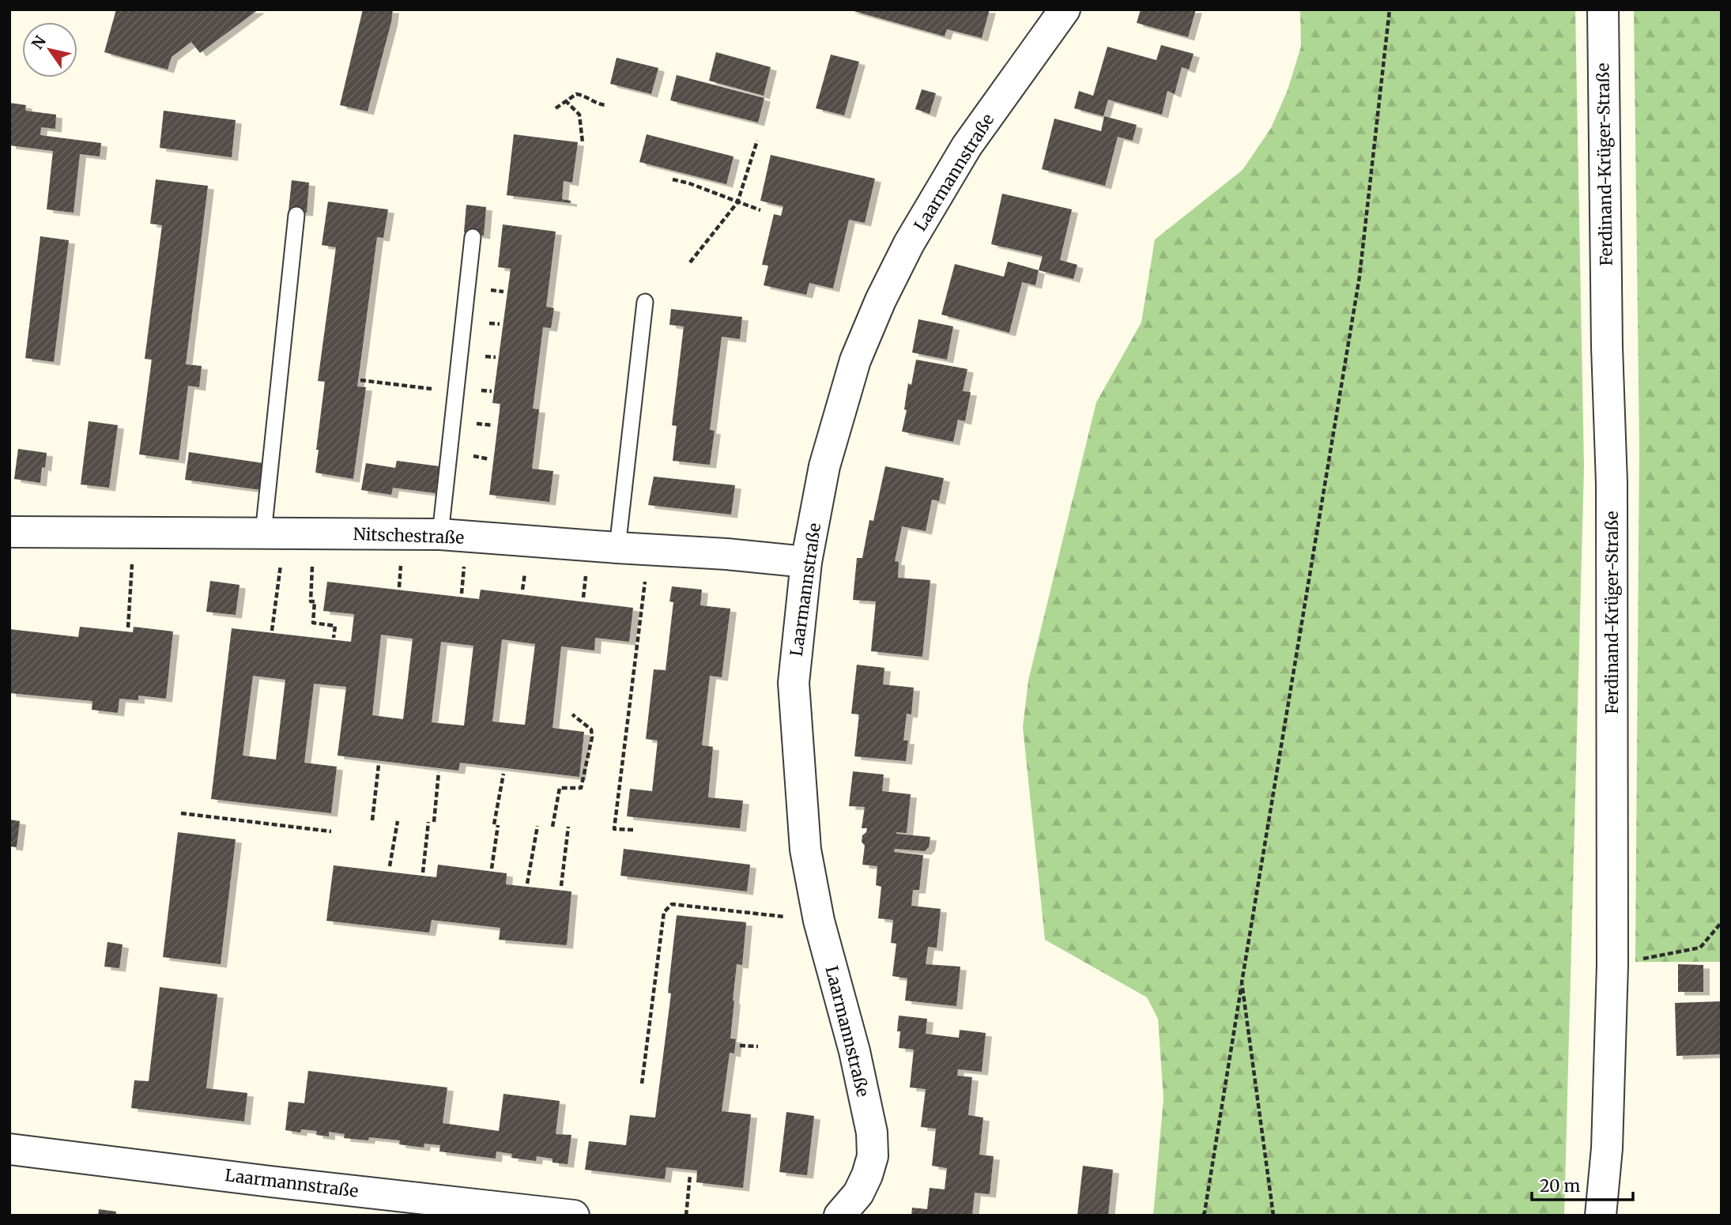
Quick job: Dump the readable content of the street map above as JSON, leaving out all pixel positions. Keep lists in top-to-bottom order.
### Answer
{
  "streets": {
    "street": ["Ferdinand-Krüger-Straße", "Laarmannstraße", "Nitschestraße"]
  },
  "crossings": [
    ["Laarmannstraße", "Nitschestraße"]
  ],
  "scale_bar": "20 m",
  "north": "top left"
}
